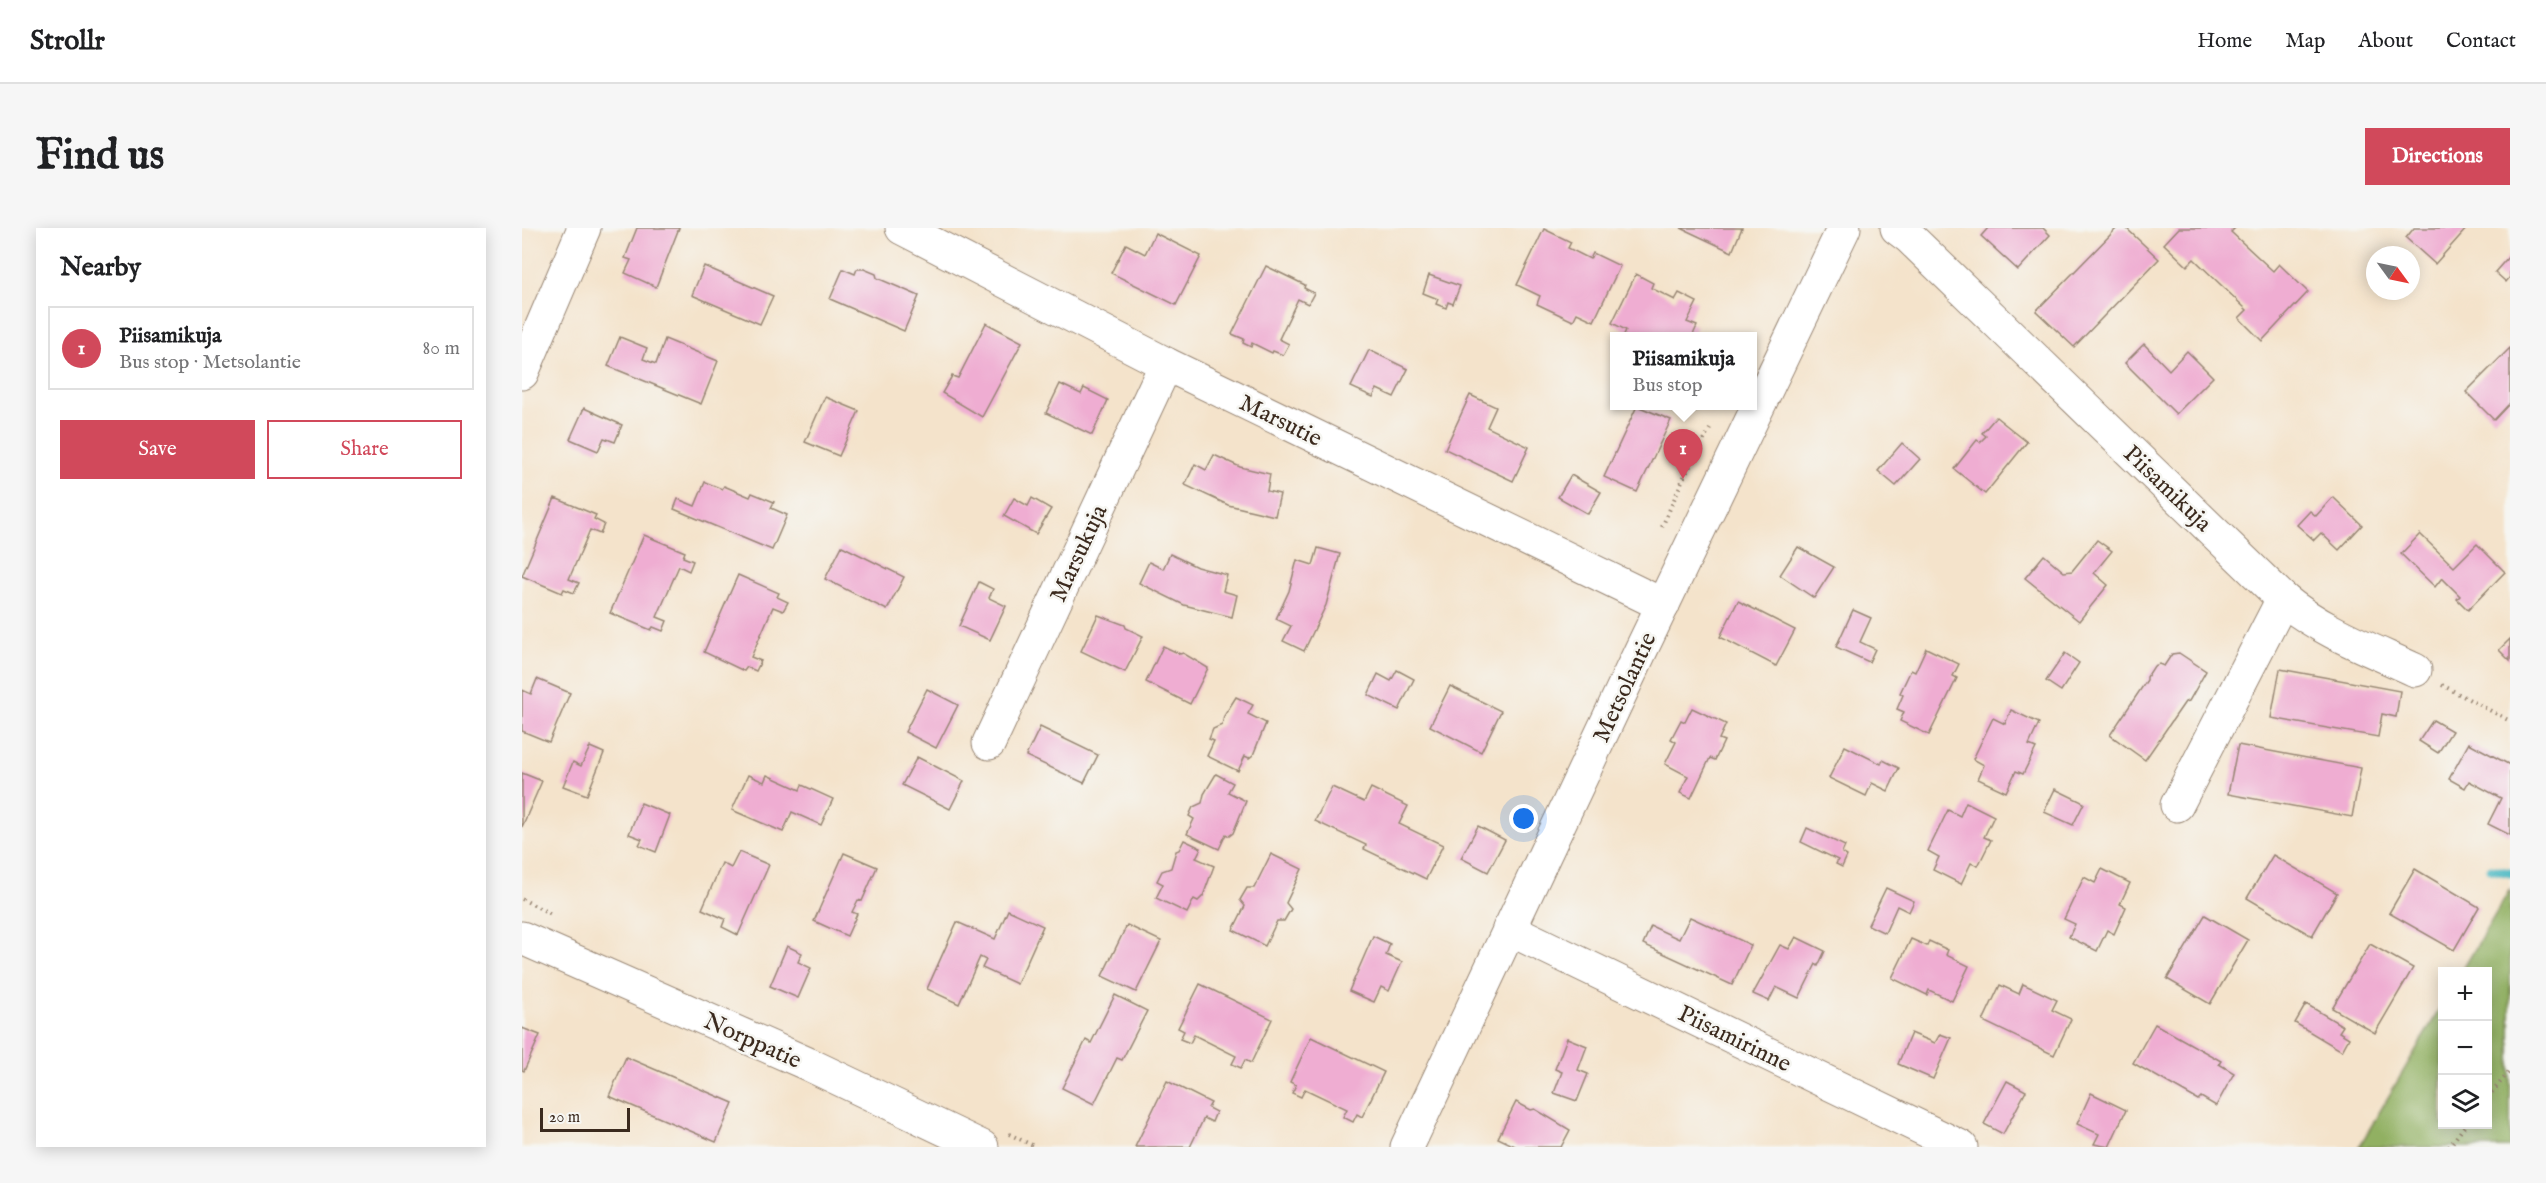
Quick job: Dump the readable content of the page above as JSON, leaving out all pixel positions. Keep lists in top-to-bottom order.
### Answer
{
  "streets": {
    "street": [
      "Marsutie",
      "Piisamikuja",
      "Marsukuja",
      "Metsolantie",
      "Piisamirinne",
      "Norppatie"
    ]
  },
  "crossings": [
    ["Marsutie", "Marsukuja"],
    ["Marsutie", "Metsolantie"],
    ["Metsolantie", "Piisamirinne"]
  ],
  "scale_bar": "20 m",
  "north": "bottom right",
  "page": {
    "header": "Strollr",
    "nav": [
      "Home",
      "Map",
      "About",
      "Contact"
    ],
    "buttons": [
      "Directions",
      ["Save", "Share"]
    ],
    "title": "Find us",
    "heading": "Nearby",
    "list": [
      {
        "mark": "1",
        "name": "Piisamikuja",
        "note": "Bus stop · Metsolantie",
        "value": "80 m"
      }
    ],
    "popup": ["Piisamikuja", "Bus stop"],
    "pins": "1",
    "map_buttons": ["+", "−"],
    "scale": "20 m"
  }
}
